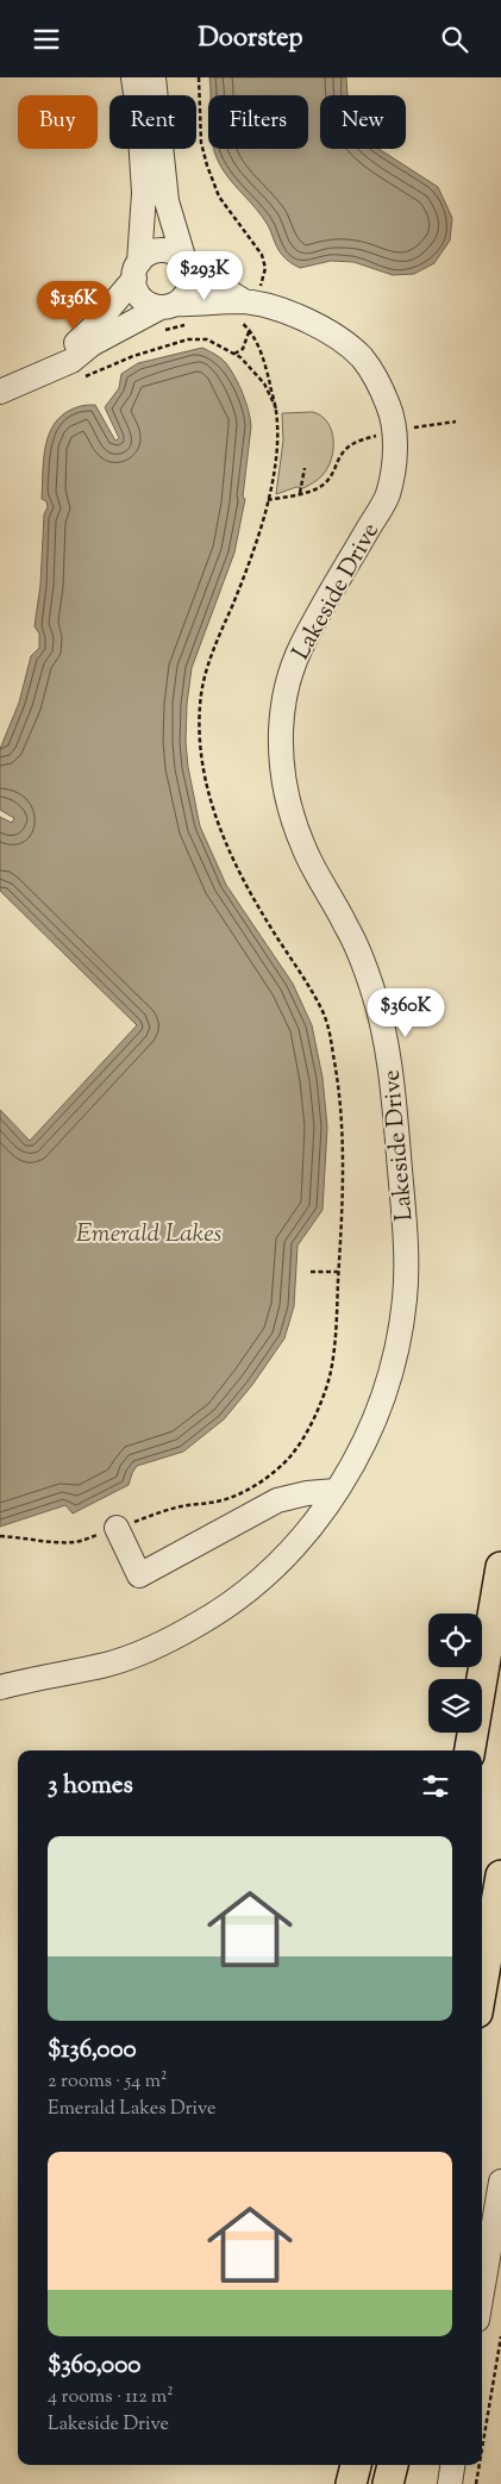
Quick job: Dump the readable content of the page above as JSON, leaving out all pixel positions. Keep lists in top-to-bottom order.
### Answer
{
  "streets": {
    "street": ["Lakeside Drive"]
  },
  "water": ["Emerald Lakes"],
  "page": {
    "header": "Doorstep",
    "chip": [
      "Buy",
      "Rent",
      "Filters",
      "New"
    ],
    "price": ["$293K", "$136K", "$360K"],
    "heading": "3 homes",
    "list": [
      {
        "name": "$136,000",
        "note": "2 rooms · 54 m² · Emerald Lakes Drive"
      },
      {
        "name": "$360,000",
        "note": "4 rooms · 112 m² · Lakeside Drive"
      }
    ]
  }
}
